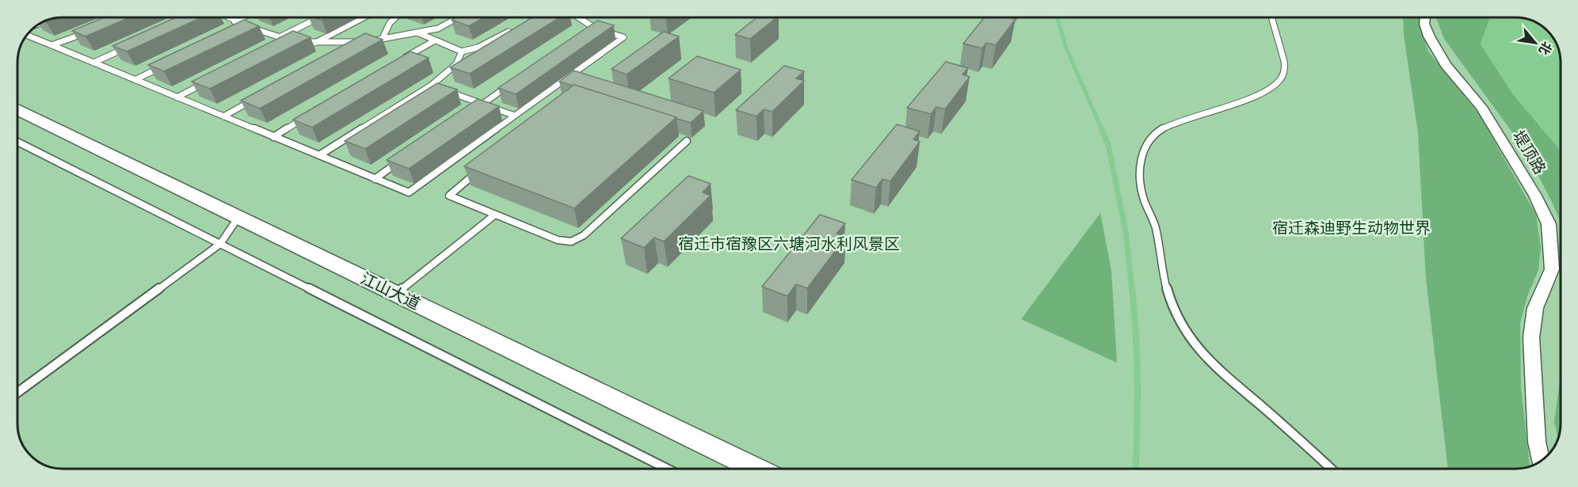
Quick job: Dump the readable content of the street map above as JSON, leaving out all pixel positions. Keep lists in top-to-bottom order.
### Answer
{
  "streets": {
    "main road": ["江山大道"],
    "street": ["堤顶路"]
  },
  "parks": ["宿迁森迪野生动物世界", "宿迁市宿豫区六塘河水利风景区"],
  "north": "bottom right"
}
